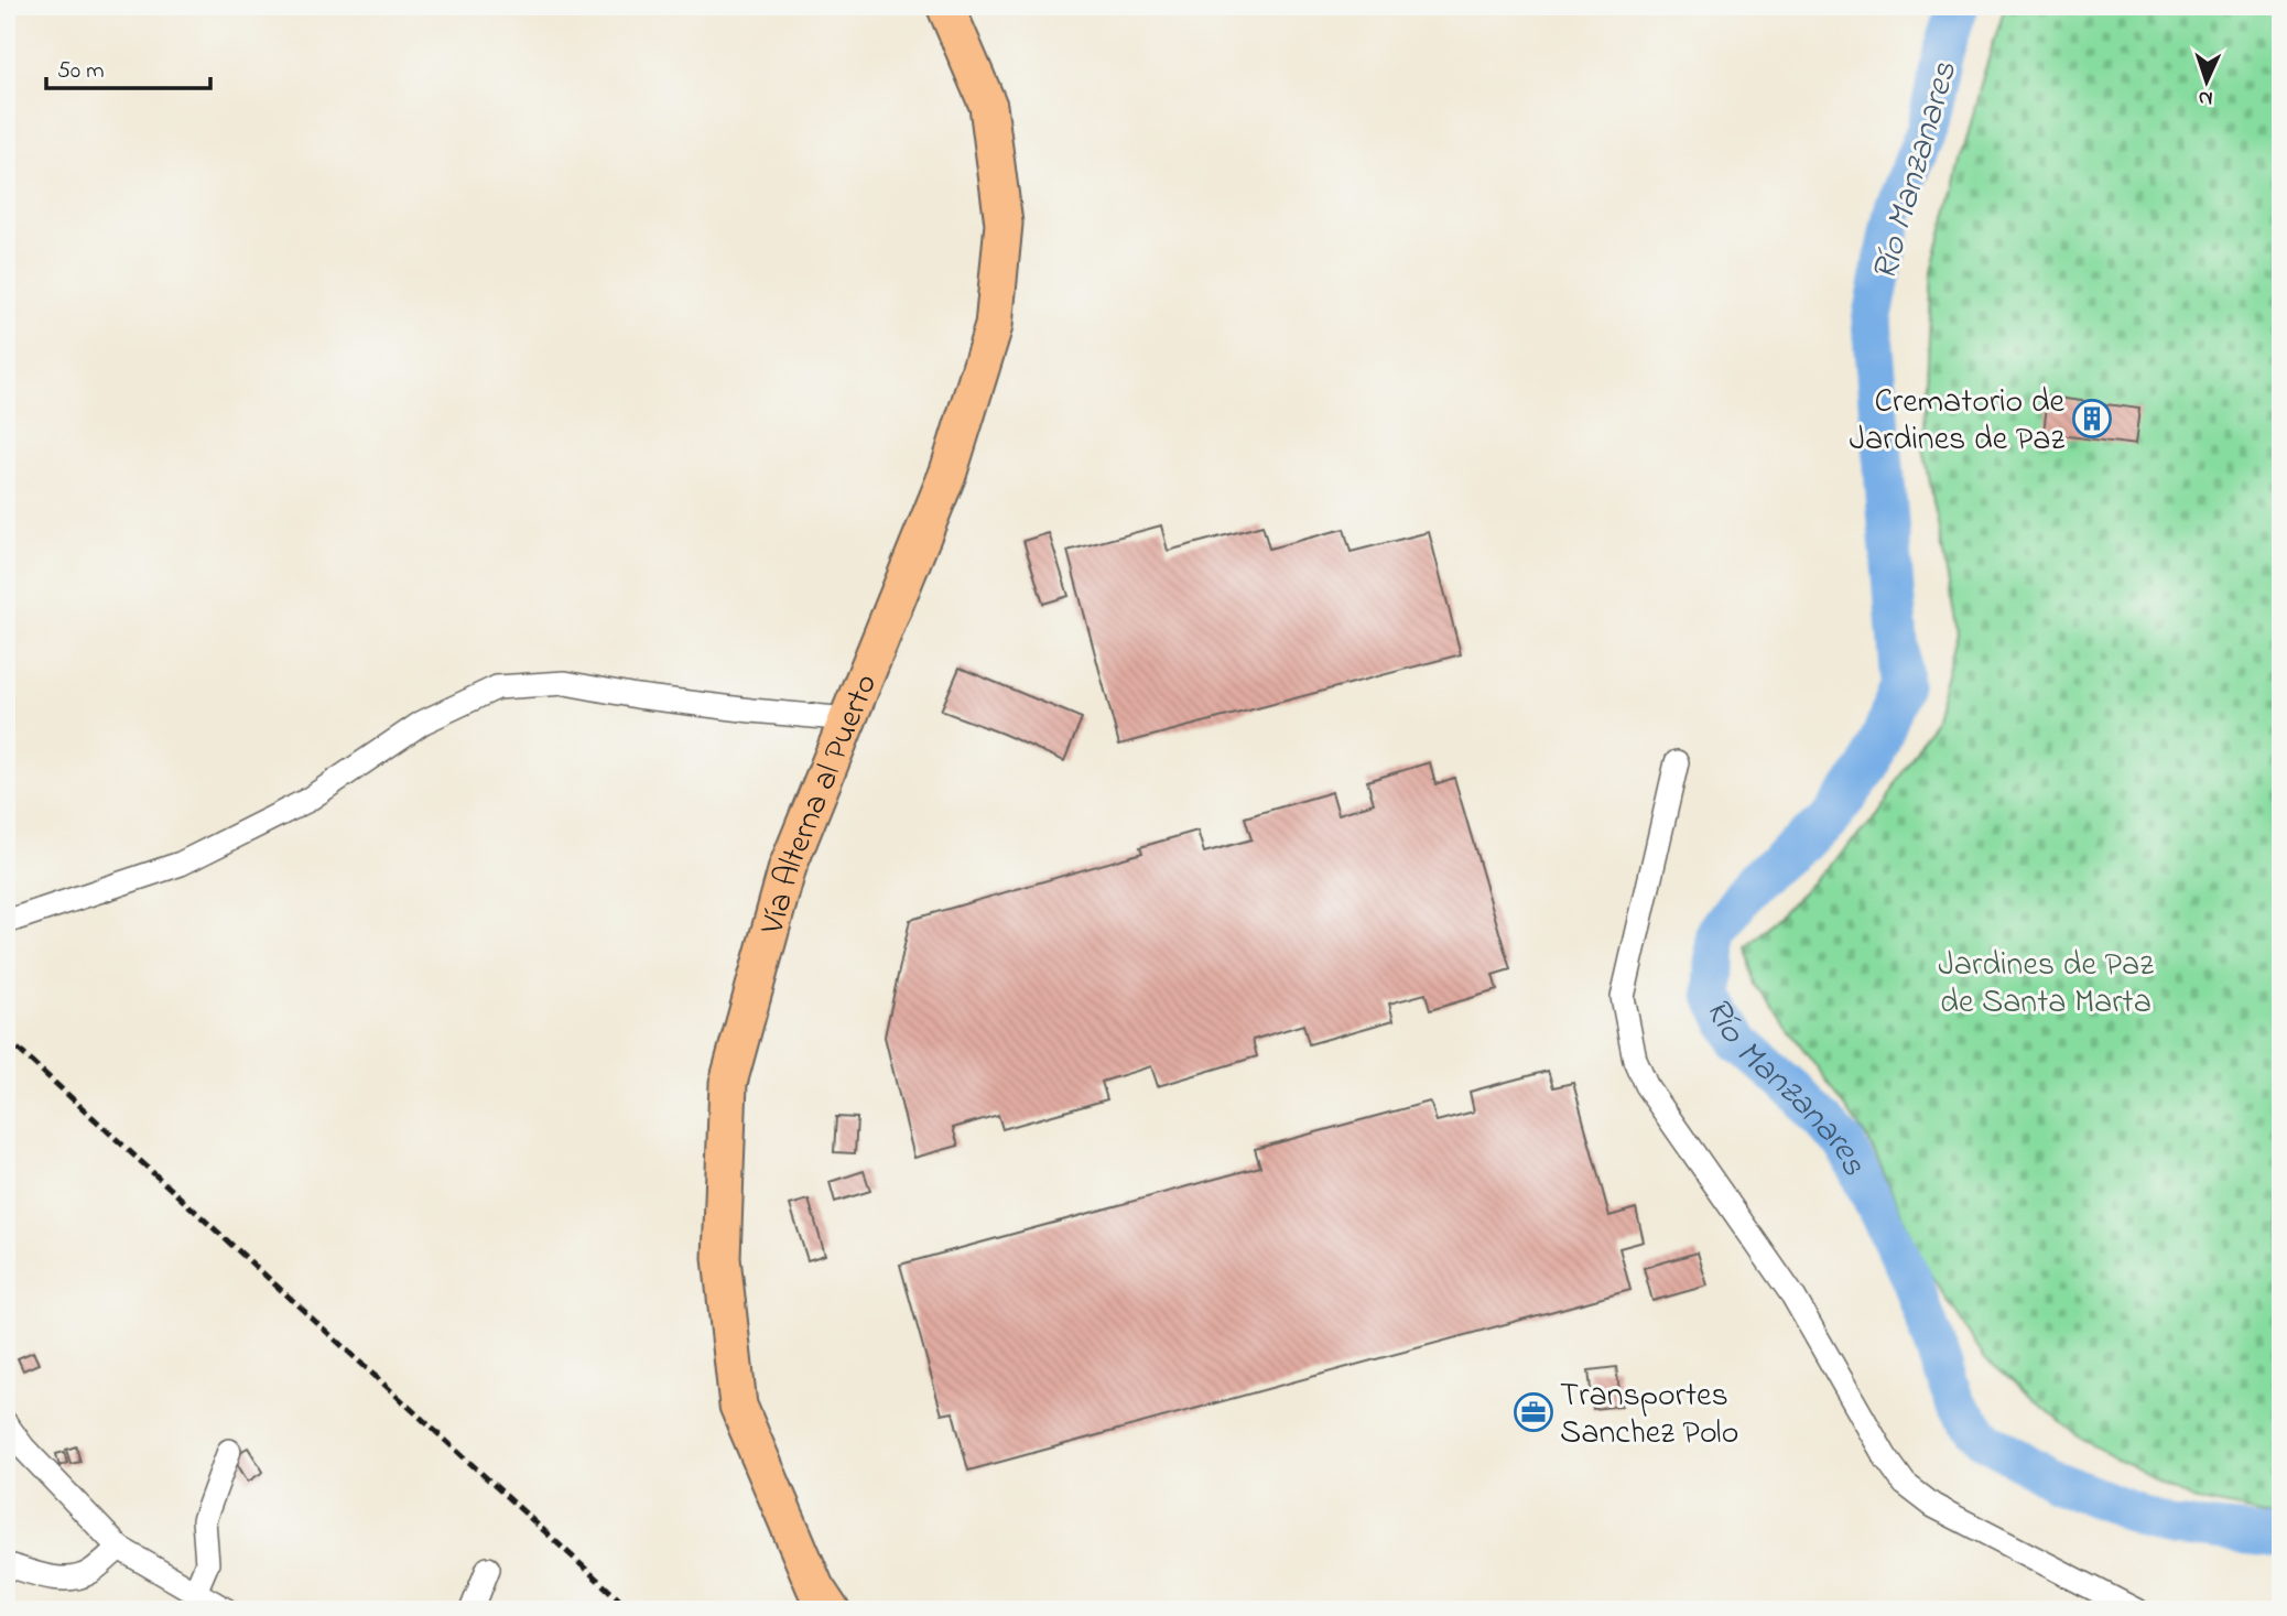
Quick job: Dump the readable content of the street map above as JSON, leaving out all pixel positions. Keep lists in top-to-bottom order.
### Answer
{
  "streets": {
    "main road": ["Vía Alterna al Puerto"]
  },
  "water": ["Río Manzanares"],
  "parks": ["Jardines de Paz de Santa Marta"],
  "places": {
    "building": ["Crematorio de Jardines de Paz"],
    "office": ["Transportes Sanchez Polo"]
  },
  "scale_bar": "50 m",
  "north": "bottom"
}
